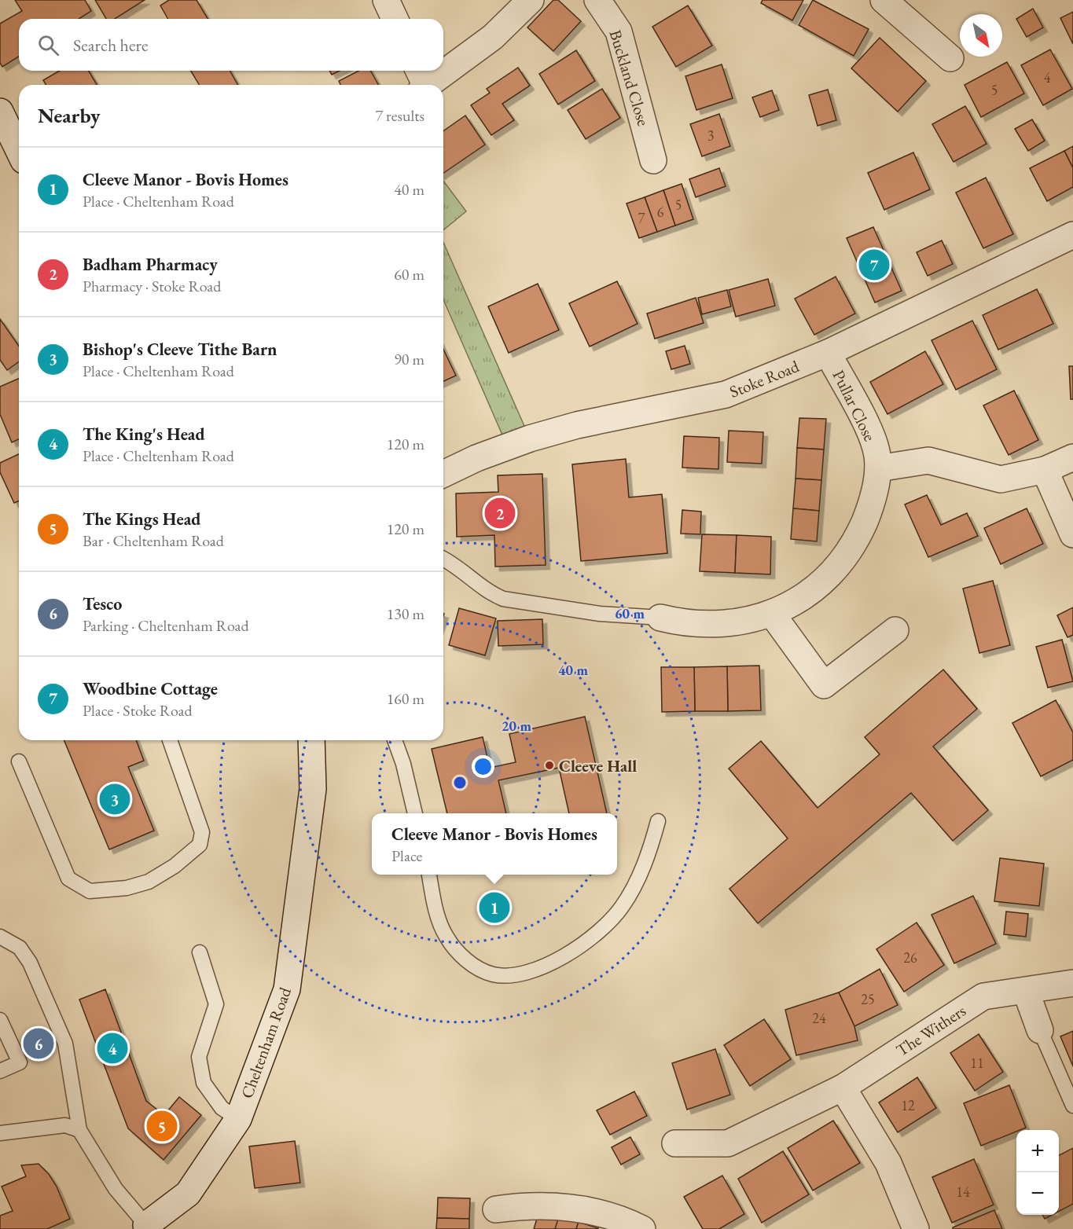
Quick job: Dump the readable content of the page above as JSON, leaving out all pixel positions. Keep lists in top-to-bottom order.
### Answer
{
  "streets": {
    "street": [
      "Buckland Close",
      "Stoke Road",
      "Pullar Close",
      "The Withers",
      "Cheltenham Road"
    ]
  },
  "crossings": [
    ["Stoke Road", "Pullar Close"]
  ],
  "places": ["Cleeve Hall"],
  "house_numbers": [
    "4",
    "5",
    "3",
    "5",
    "6",
    "7",
    "26",
    "25",
    "24",
    "11",
    "12",
    "14"
  ],
  "north": "bottom right",
  "page": {
    "search": "Search here",
    "heading": ["Nearby", "7 results"],
    "list": [
      {
        "mark": "1",
        "name": "Cleeve Manor - Bovis Homes",
        "note": "Place · Cheltenham Road",
        "value": "40 m"
      },
      {
        "mark": "2",
        "name": "Badham Pharmacy",
        "note": "Pharmacy · Stoke Road",
        "value": "60 m"
      },
      {
        "mark": "3",
        "name": "Bishop's Cleeve Tithe Barn",
        "note": "Place · Cheltenham Road",
        "value": "90 m"
      },
      {
        "mark": "4",
        "name": "The King's Head",
        "note": "Place · Cheltenham Road",
        "value": "120 m"
      },
      {
        "mark": "5",
        "name": "The Kings Head",
        "note": "Bar · Cheltenham Road",
        "value": "120 m"
      },
      {
        "mark": "6",
        "name": "Tesco",
        "note": "Parking · Cheltenham Road",
        "value": "130 m"
      },
      {
        "mark": "7",
        "name": "Woodbine Cottage",
        "note": "Place · Stoke Road",
        "value": "160 m"
      }
    ],
    "pins": [
      "7",
      "2",
      "3",
      "1",
      "6",
      "4",
      "5"
    ],
    "popup": ["Cleeve Manor - Bovis Homes", "Place"],
    "map_buttons": ["+", "−"]
  },
  "rings": ["60 m", "40 m", "20 m"]
}
